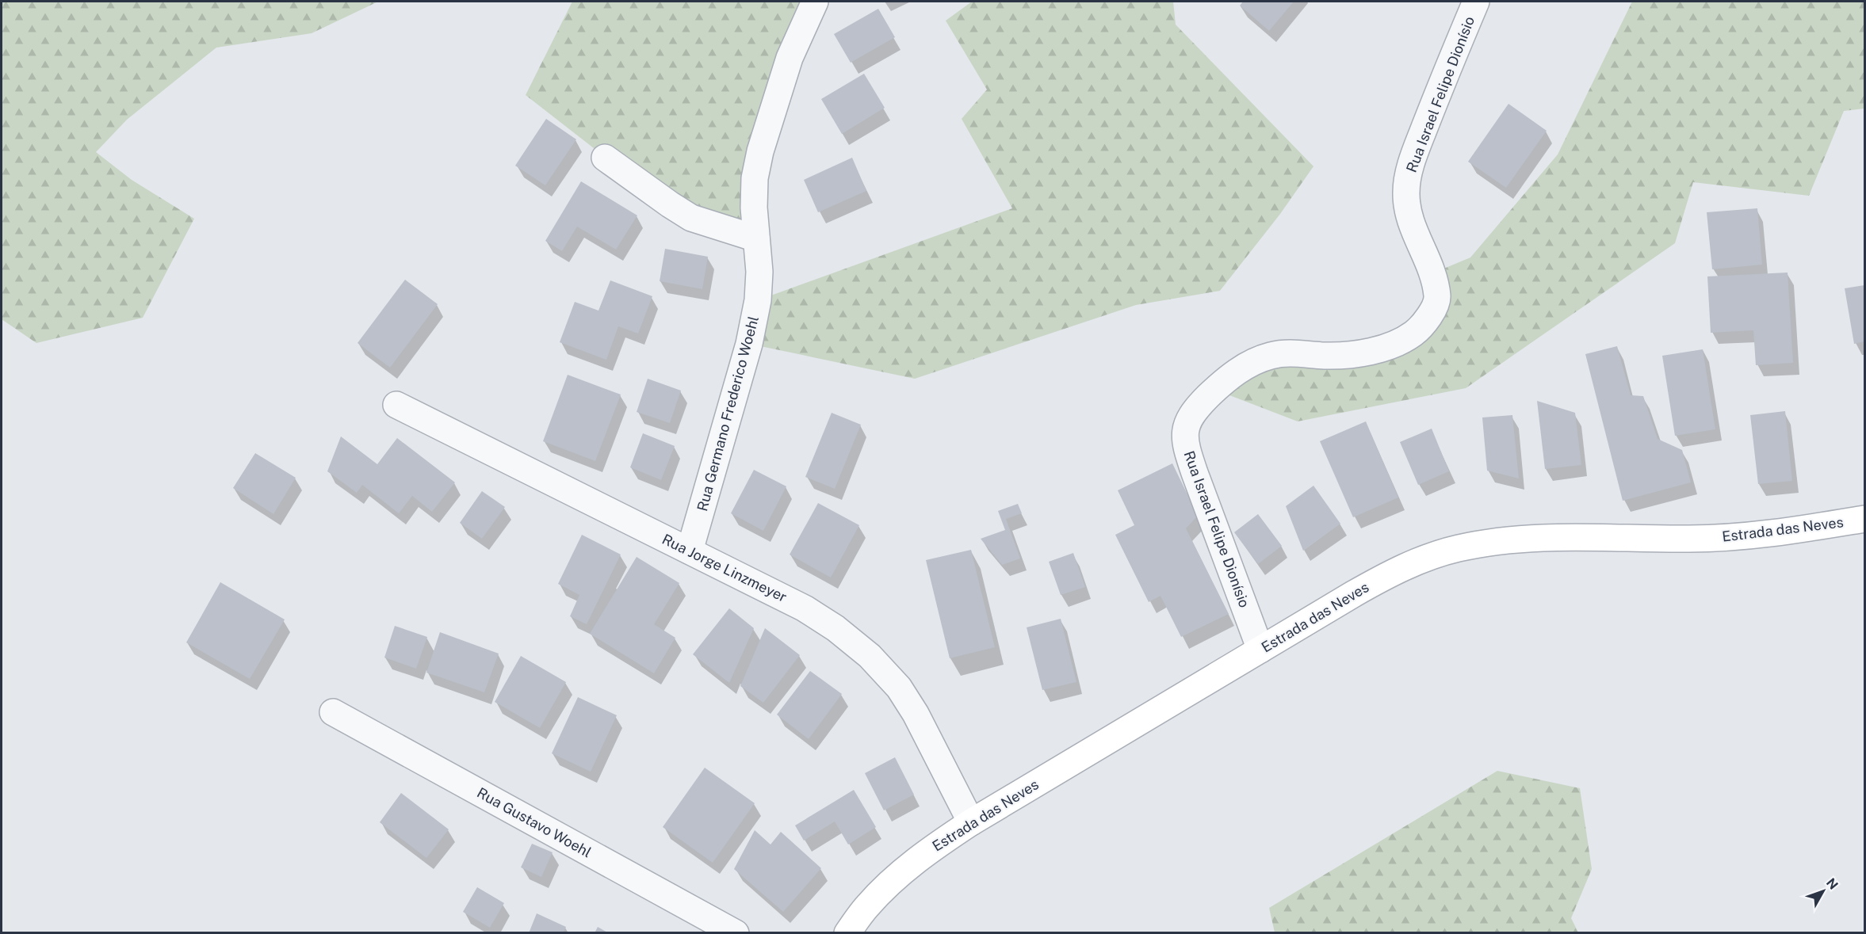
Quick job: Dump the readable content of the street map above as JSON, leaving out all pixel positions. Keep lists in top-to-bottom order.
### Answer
{
  "streets": {
    "main road": ["Estrada das Neves"],
    "street": [
      "Rua Israel Felipe Dionísio",
      "Rua Germano Frederico Woehl",
      "Rua Jorge Linzmeyer",
      "Rua Gustavo Woehl"
    ]
  },
  "crossings": [
    ["Rua Israel Felipe Dionísio", "Estrada das Neves"],
    ["Rua Germano Frederico Woehl", "Rua Jorge Linzmeyer"],
    ["Estrada das Neves", "Rua Jorge Linzmeyer"]
  ],
  "north": "top right"
}
